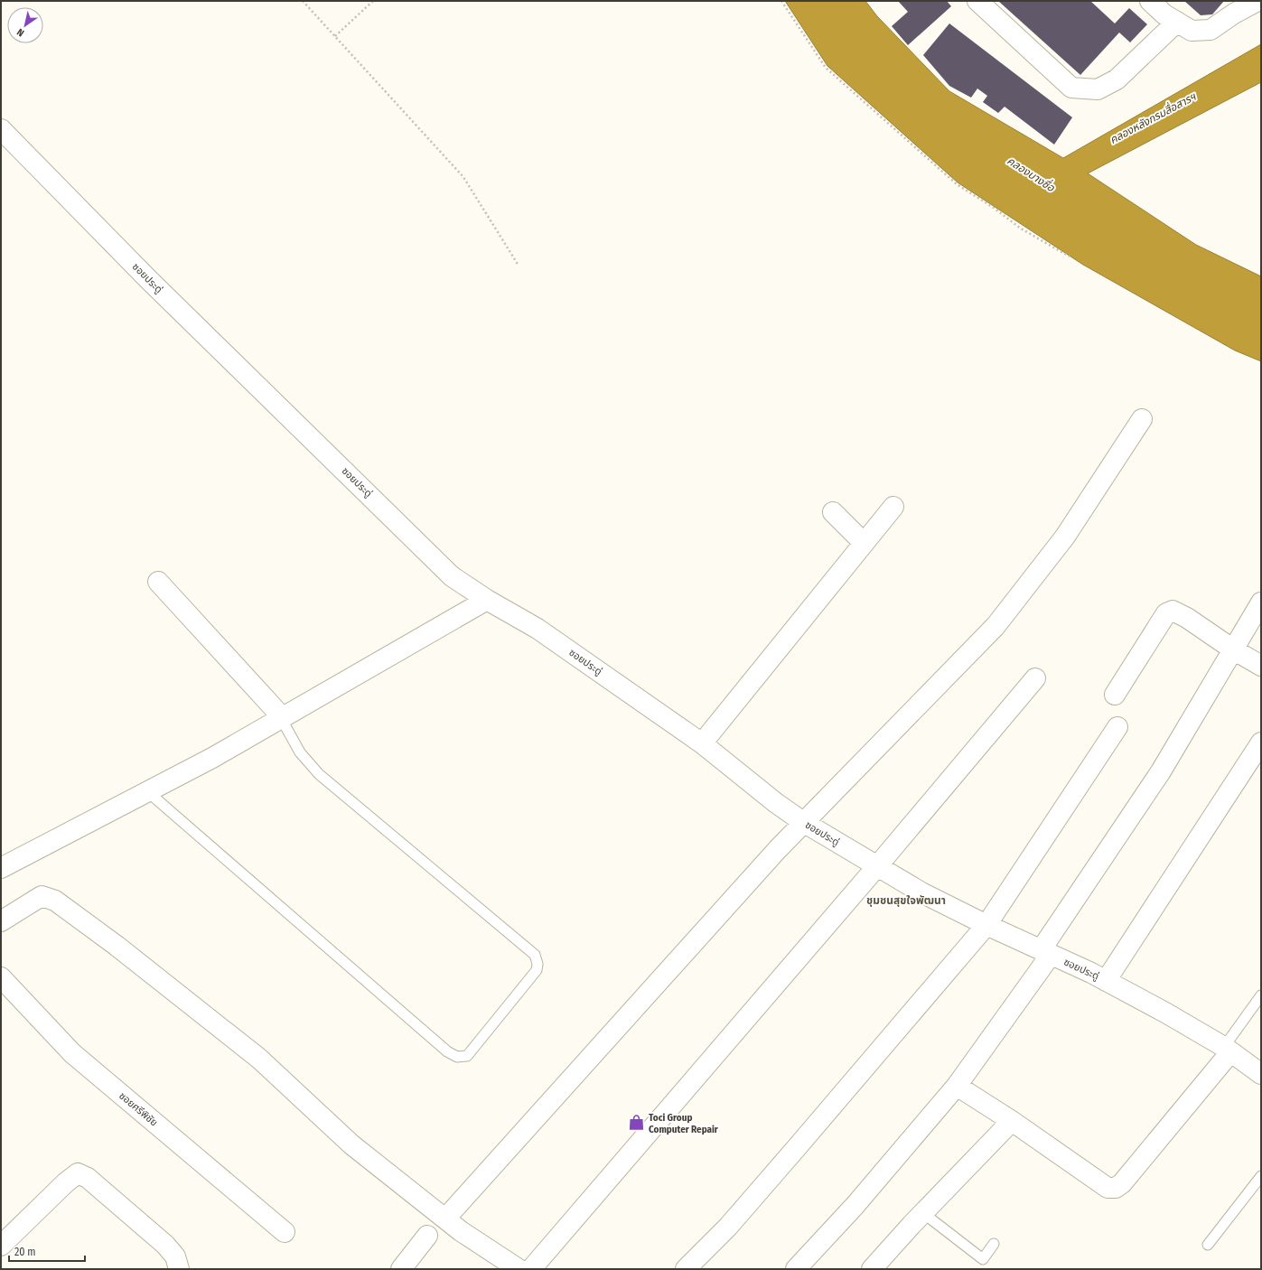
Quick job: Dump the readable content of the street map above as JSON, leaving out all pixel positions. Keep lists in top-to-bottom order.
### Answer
{
  "streets": {
    "street": ["ซอยประดู่", "ซอยศรีพิชัย"]
  },
  "districts": ["ชุมชนสุขใจพัฒนา"],
  "water": ["คลองหลังกรมสื่อสารฯ", "คลองบางซื่อ"],
  "places": {
    "shop": ["Toci Group Computer Repair"]
  },
  "scale_bar": "20 m",
  "north": "bottom left"
}
